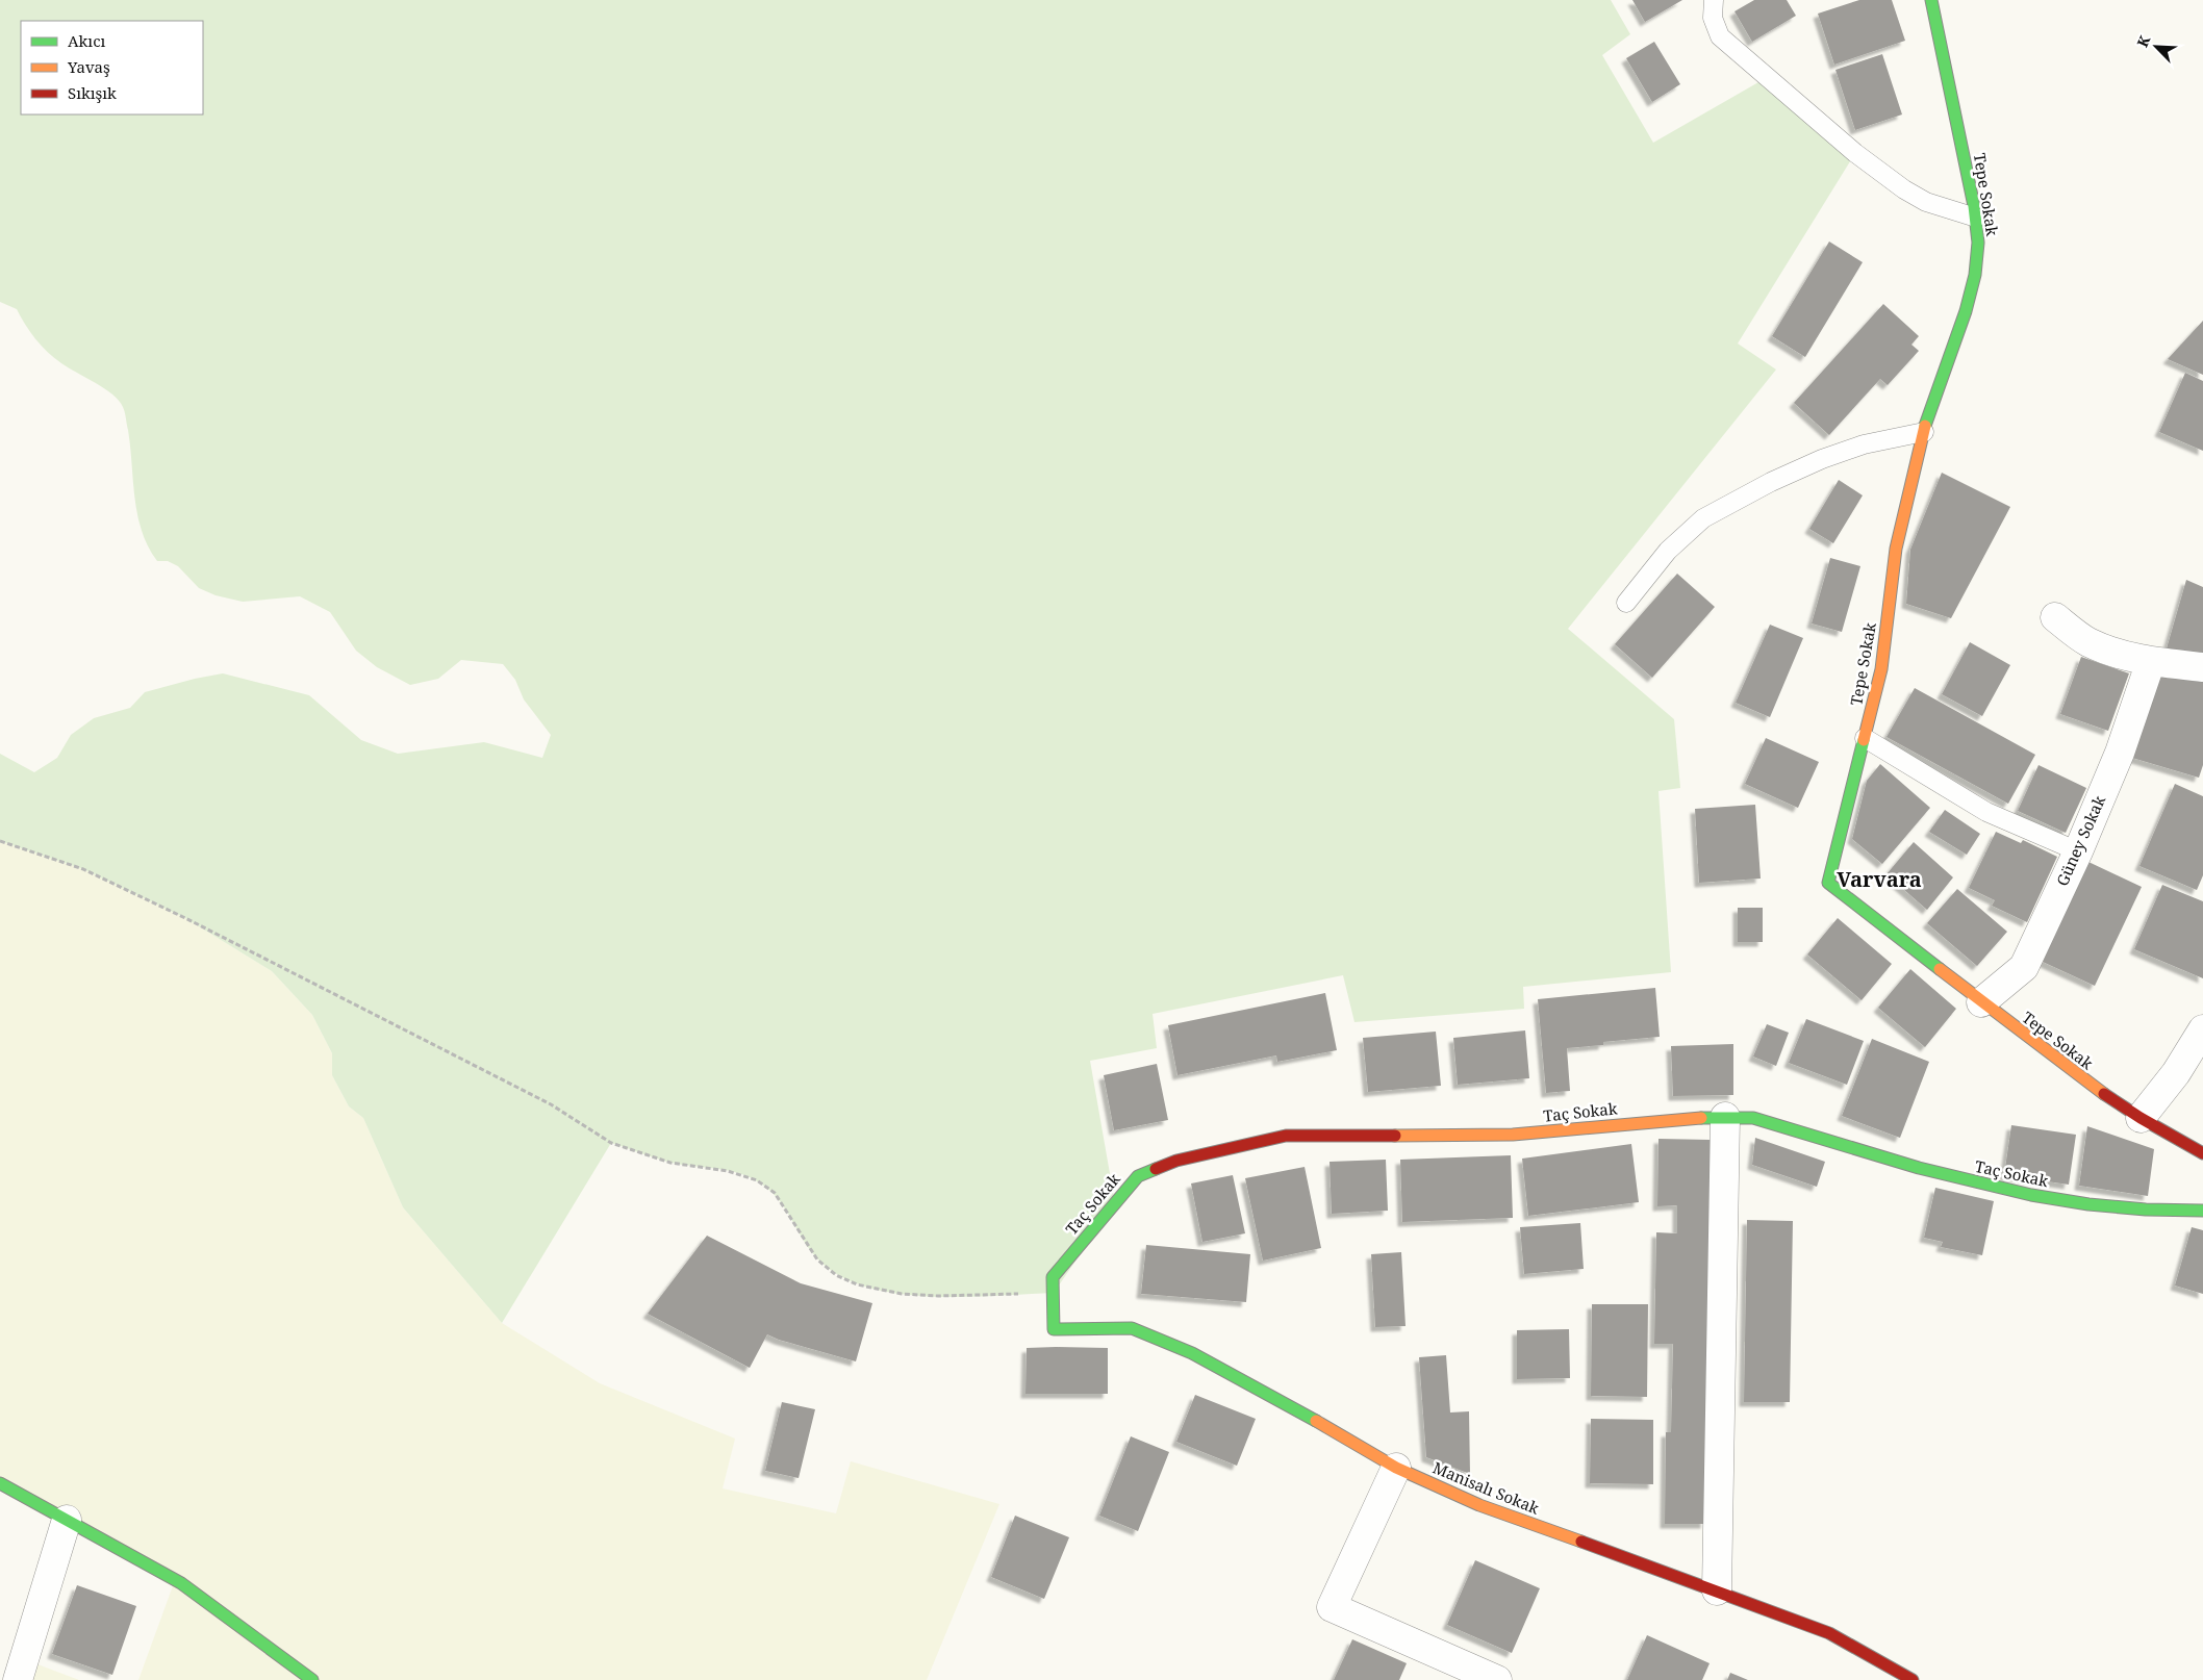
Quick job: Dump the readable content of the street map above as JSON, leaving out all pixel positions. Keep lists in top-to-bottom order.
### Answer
{
  "streets": {
    "street": [
      "Tepe Sokak",
      "Güney Sokak",
      "Taç Sokak",
      "Manisalı Sokak"
    ]
  },
  "crossings": [
    ["Tepe Sokak", "Güney Sokak"],
    ["Taç Sokak", "Manisalı Sokak"]
  ],
  "districts": ["Varvara"],
  "legend": ["Akıcı", "Yavaş", "Sıkışık"],
  "north": "top left"
}
